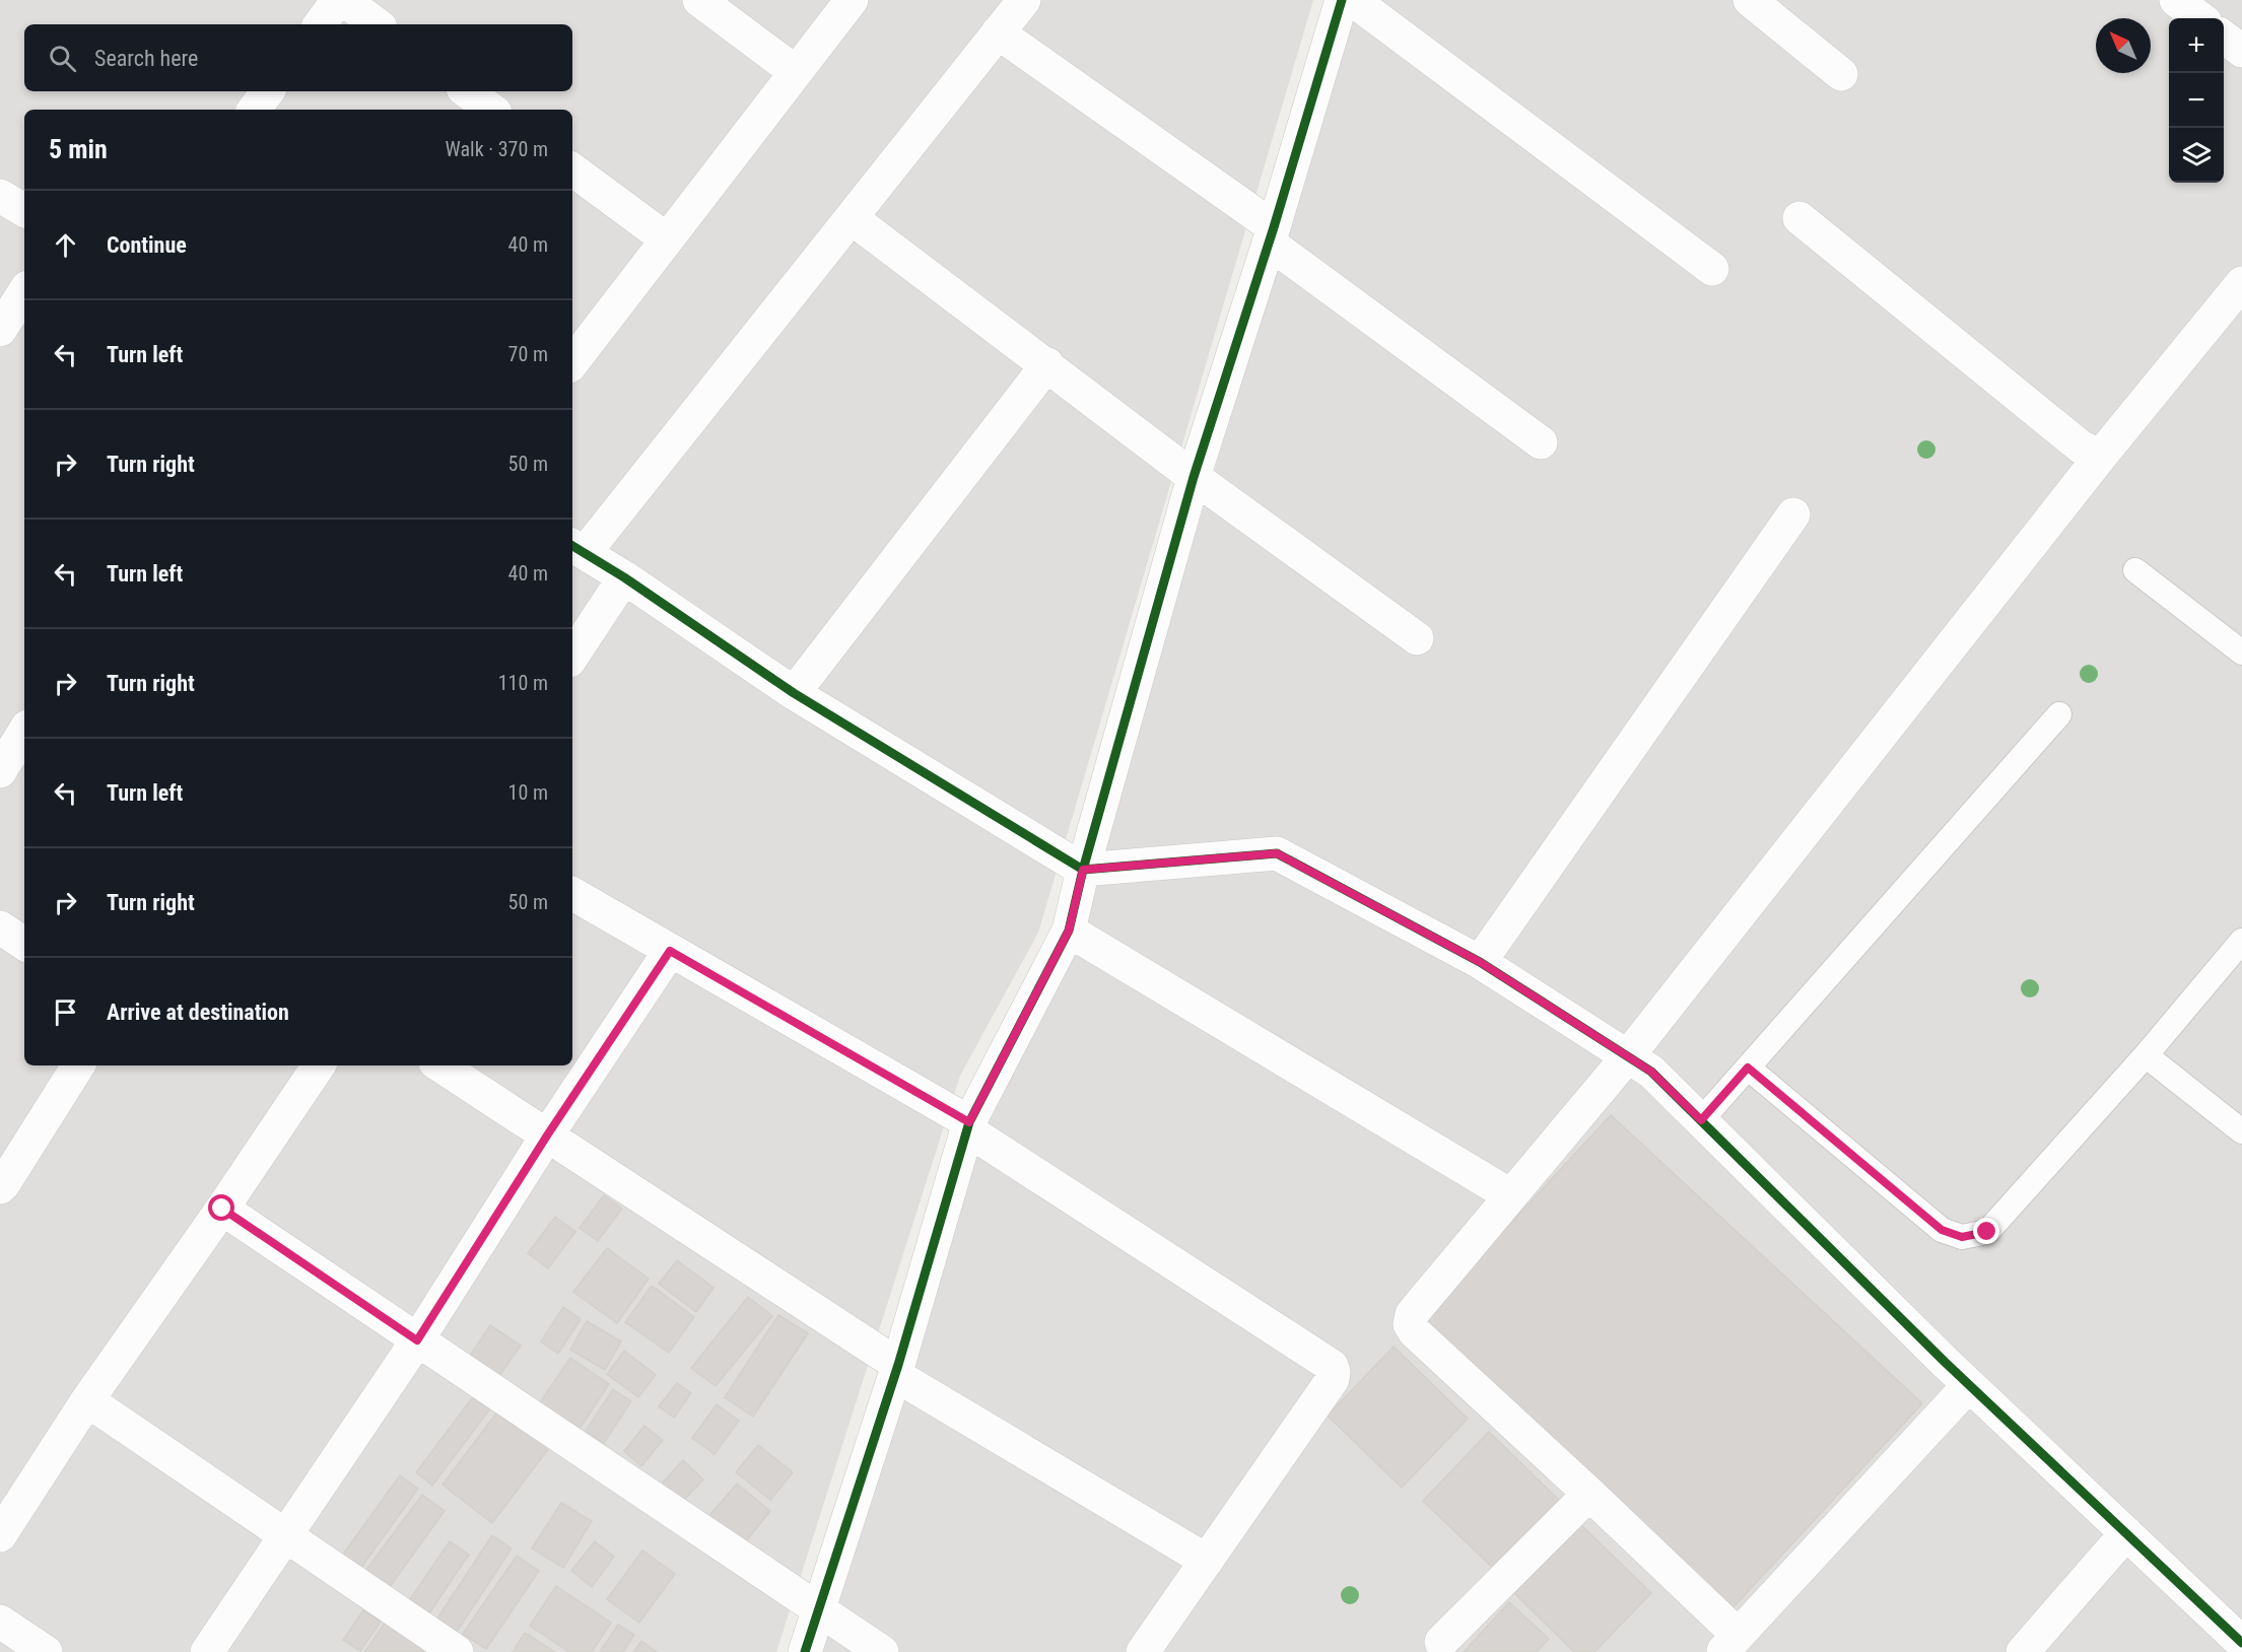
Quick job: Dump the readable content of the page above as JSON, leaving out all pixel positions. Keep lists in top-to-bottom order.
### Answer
{
  "north": "top left",
  "page": {
    "map_buttons": ["+", "−"],
    "search": "Search here",
    "heading": ["5 min", "Walk · 370 m"],
    "list": [
      ["Continue", "40 m"],
      ["Turn left", "70 m"],
      ["Turn right", "50 m"],
      ["Turn left", "40 m"],
      ["Turn right", "110 m"],
      ["Turn left", "10 m"],
      ["Turn right", "50 m"],
      "Arrive at destination"
    ]
  }
}
